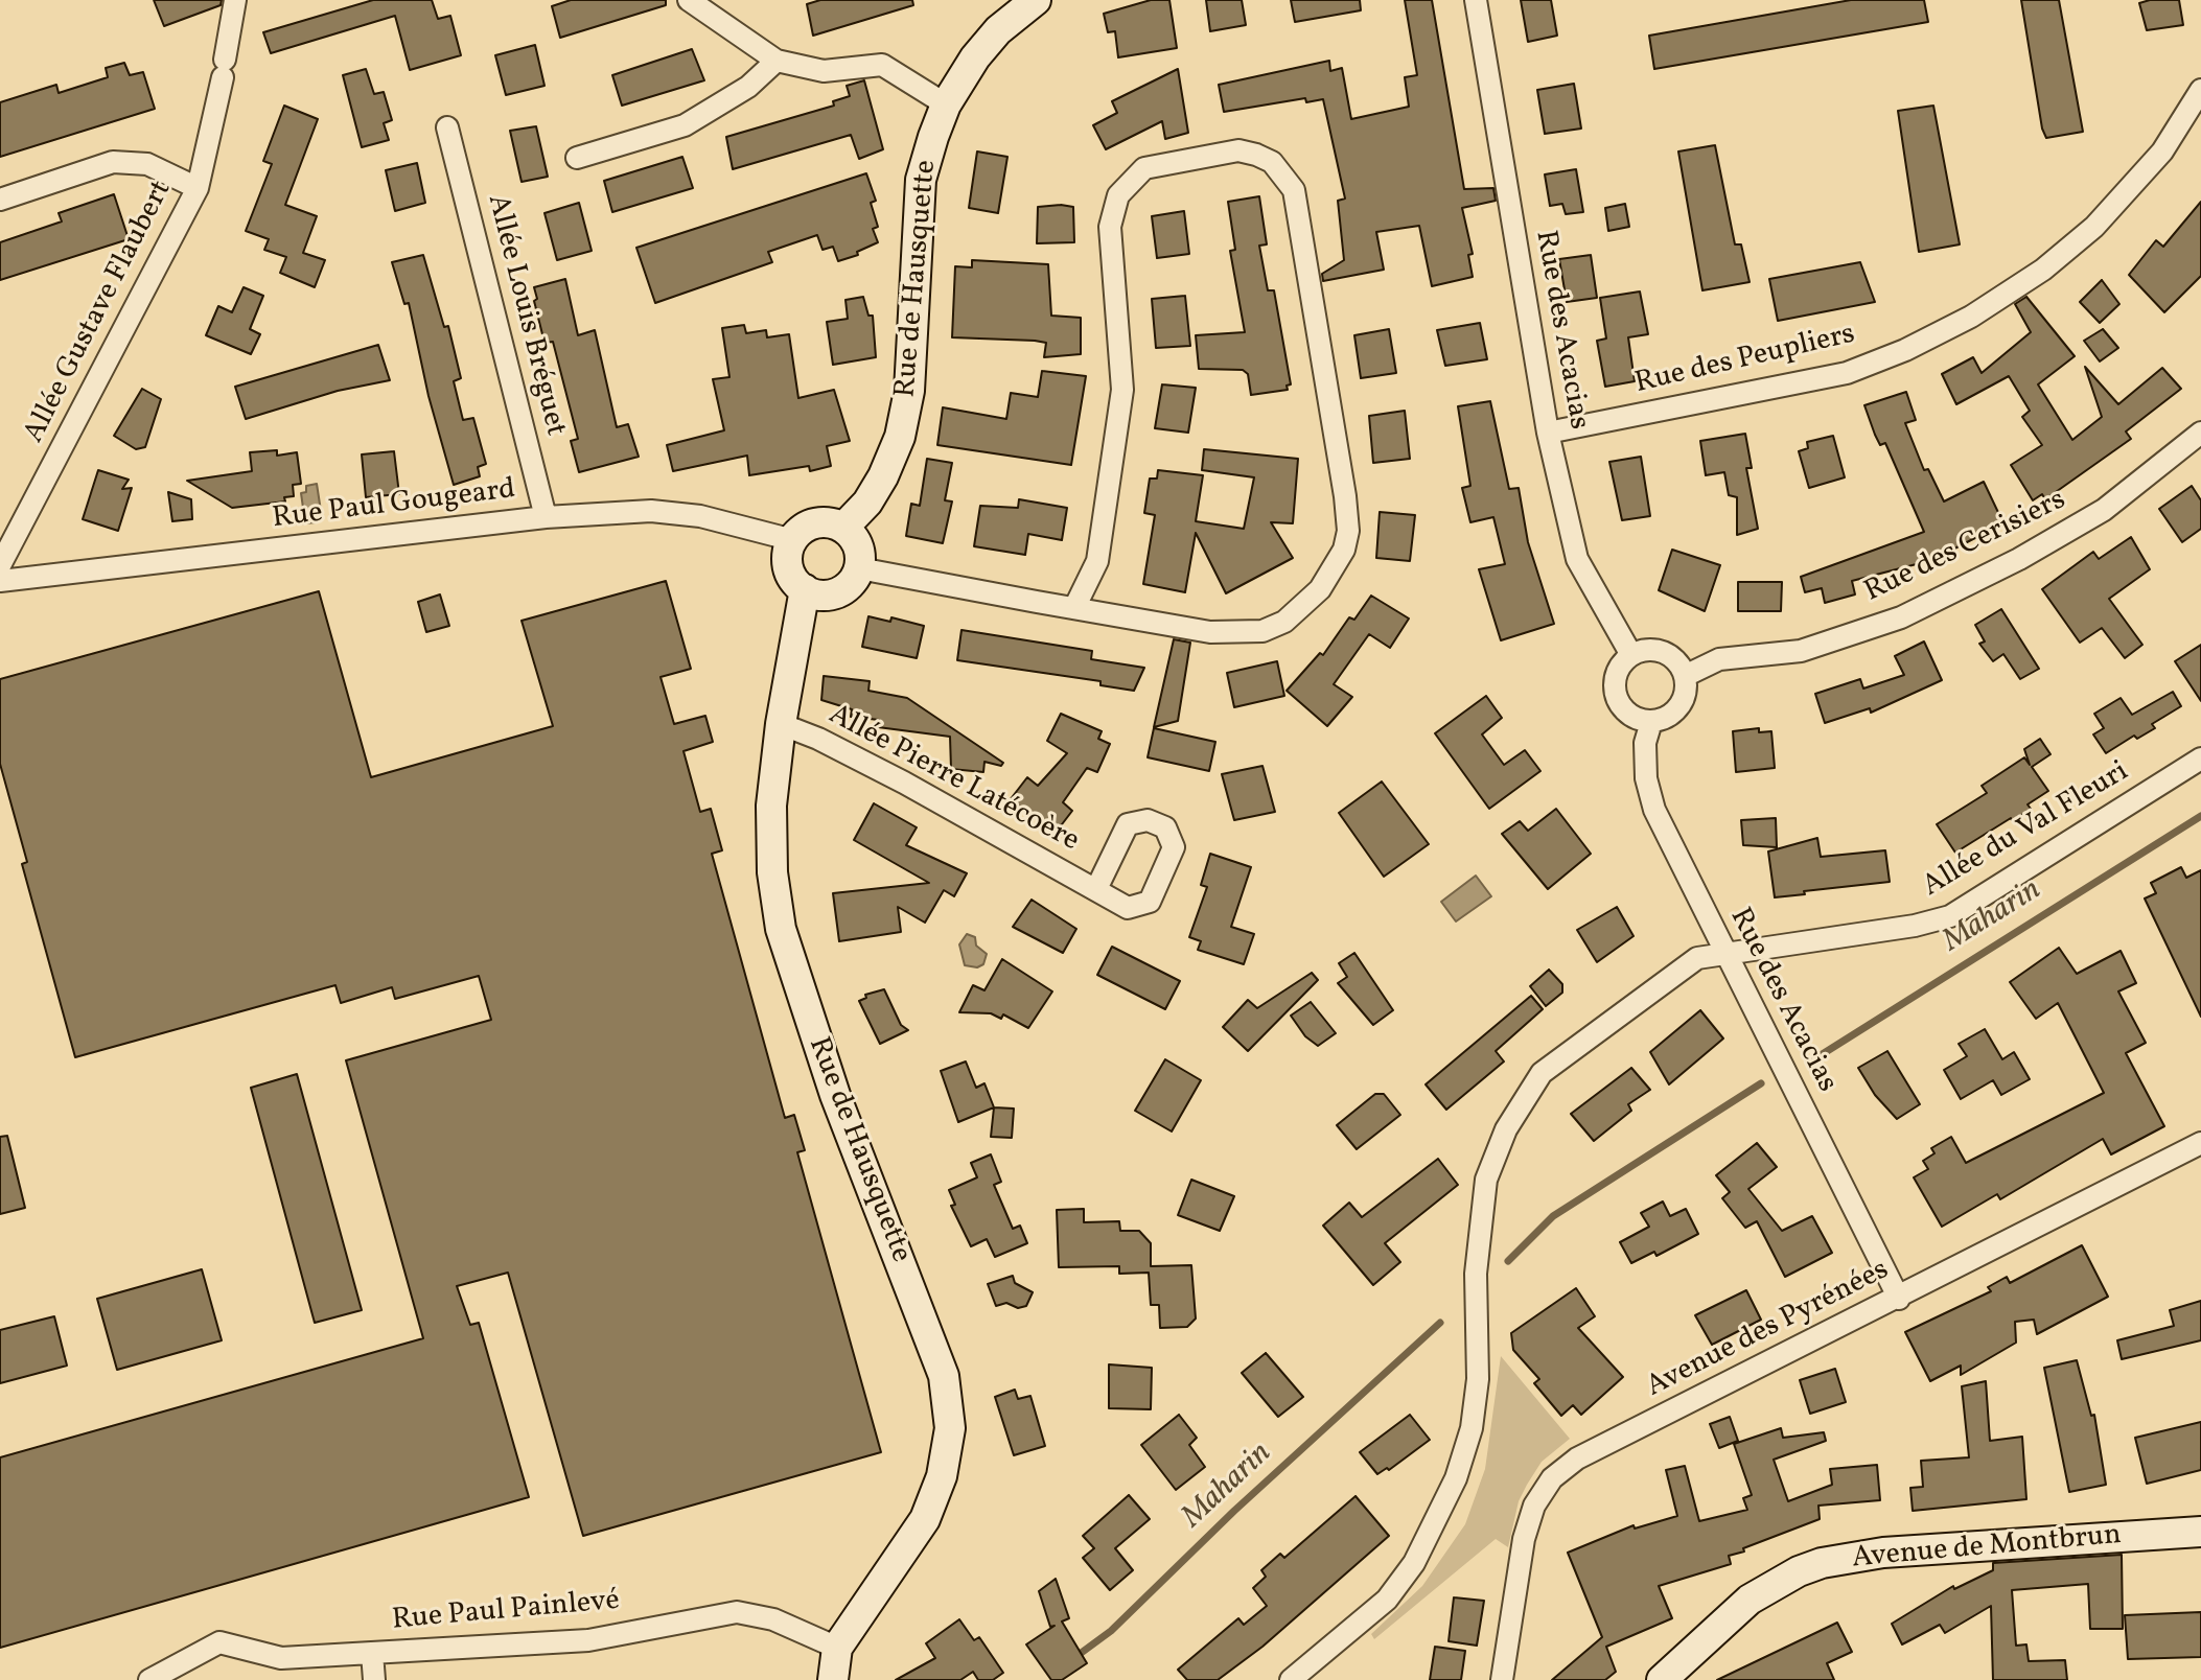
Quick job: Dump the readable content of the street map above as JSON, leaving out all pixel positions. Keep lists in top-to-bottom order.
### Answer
{
  "streets": {
    "street": [
      "Rue de Hausquette",
      "Allée Gustave Flaubert",
      "Allée Louis Bréguet",
      "Rue des Acacias",
      "Rue des Peupliers",
      "Rue Paul Gougeard",
      "Rue des Cerisiers",
      "Allée Pierre Latécoère",
      "Allée du Val Fleuri",
      "Avenue des Pyrénées",
      "Avenue de Montbrun",
      "Rue Paul Painlevé"
    ]
  },
  "crossings": [
    ["Rue de Hausquette", "Rue Paul Gougeard"],
    ["Rue de Hausquette", "Allée Pierre Latécoère"],
    ["Rue de Hausquette", "Rue Paul Painlevé"],
    ["Allée Louis Bréguet", "Rue Paul Gougeard"],
    ["Rue des Acacias", "Rue des Peupliers"],
    ["Rue des Acacias", "Rue des Cerisiers"],
    ["Rue des Acacias", "Allée du Val Fleuri"],
    ["Rue des Acacias", "Avenue des Pyrénées"]
  ],
  "water": ["Maharin"]
}
